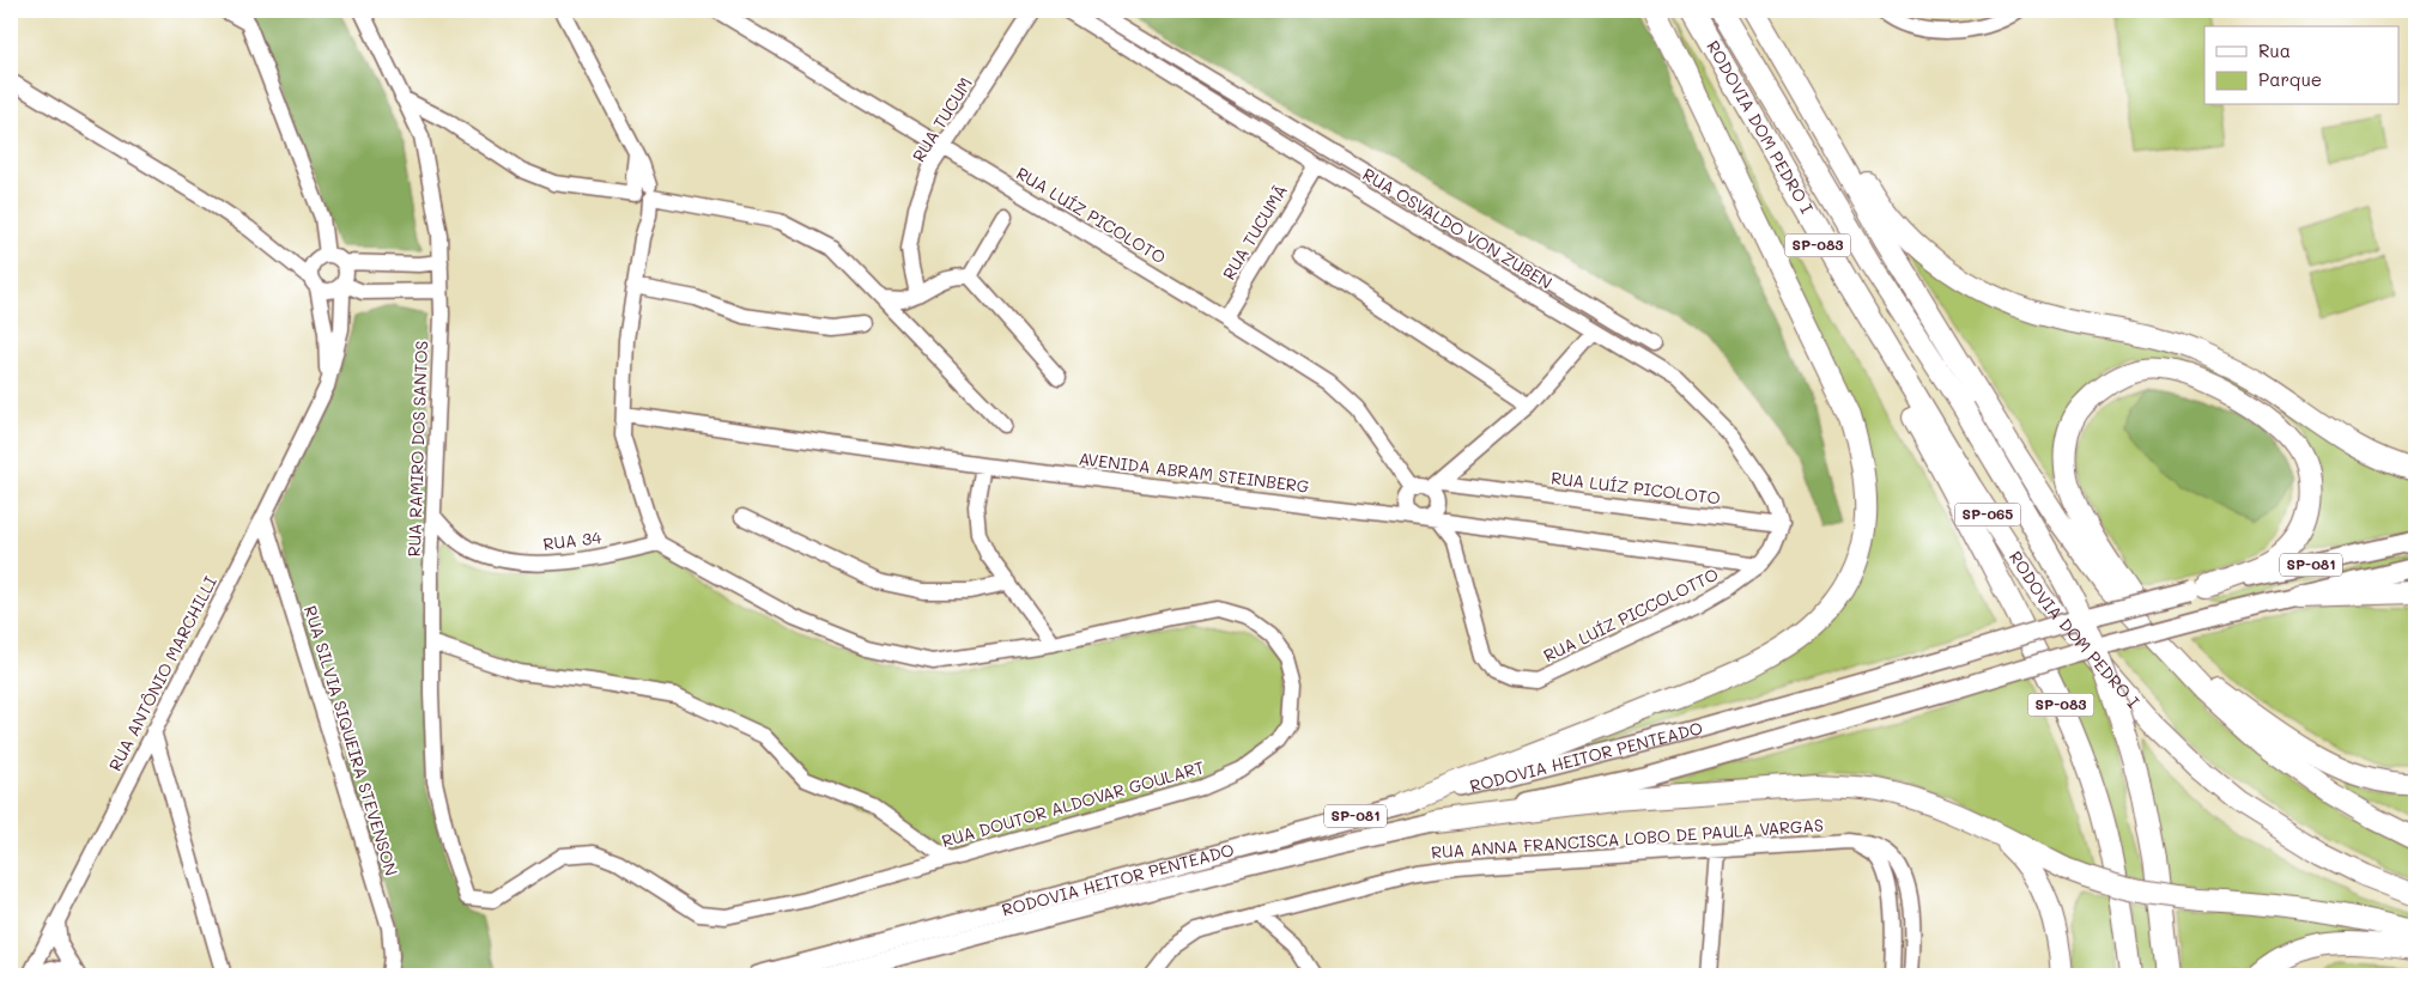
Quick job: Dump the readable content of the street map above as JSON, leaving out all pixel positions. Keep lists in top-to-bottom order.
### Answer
{
  "streets": {
    "highway": ["RODOVIA DOM PEDRO I", "SP-083", "SP-065"],
    "main road": ["SP-081", "RODOVIA HEITOR PENTEADO"],
    "street": [
      "RUA TUCUM",
      "RUA LUÍZ PICOLOTO",
      "RUA OSVALDO VON ZUBEN",
      "RUA TUCUMÃ",
      "RUA RAMIRO DOS SANTOS",
      "AVENIDA ABRAM STEINBERG",
      "RUA 34",
      "RUA LUÍZ PICCOLOTTO",
      "RUA ANTÔNIO MARCHILLI",
      "RUA SILVIA SIQUEIRA STEVENSON",
      "RUA DOUTOR ALDOVAR GOULART",
      "RUA ANNA FRANCISCA LOBO DE PAULA VARGAS"
    ]
  },
  "crossings": [
    ["RUA TUCUM", "RUA LUÍZ PICOLOTO"],
    ["RODOVIA DOM PEDRO I", "SP-083"],
    ["RUA LUÍZ PICOLOTO", "RUA OSVALDO VON ZUBEN"],
    ["RUA LUÍZ PICOLOTO", "RUA TUCUMÃ"],
    ["RUA LUÍZ PICOLOTO", "AVENIDA ABRAM STEINBERG"],
    ["RUA OSVALDO VON ZUBEN", "RUA TUCUMÃ"],
    ["RUA RAMIRO DOS SANTOS", "RUA 34"],
    ["RUA RAMIRO DOS SANTOS", "RUA DOUTOR ALDOVAR GOULART"],
    ["AVENIDA ABRAM STEINBERG", "RUA LUÍZ PICCOLOTTO"],
    ["RUA 34", "RUA DOUTOR ALDOVAR GOULART"],
    ["RUA ANTÔNIO MARCHILLI", "RUA SILVIA SIQUEIRA STEVENSON"]
  ],
  "legend": ["Rua", "Parque"]
}
